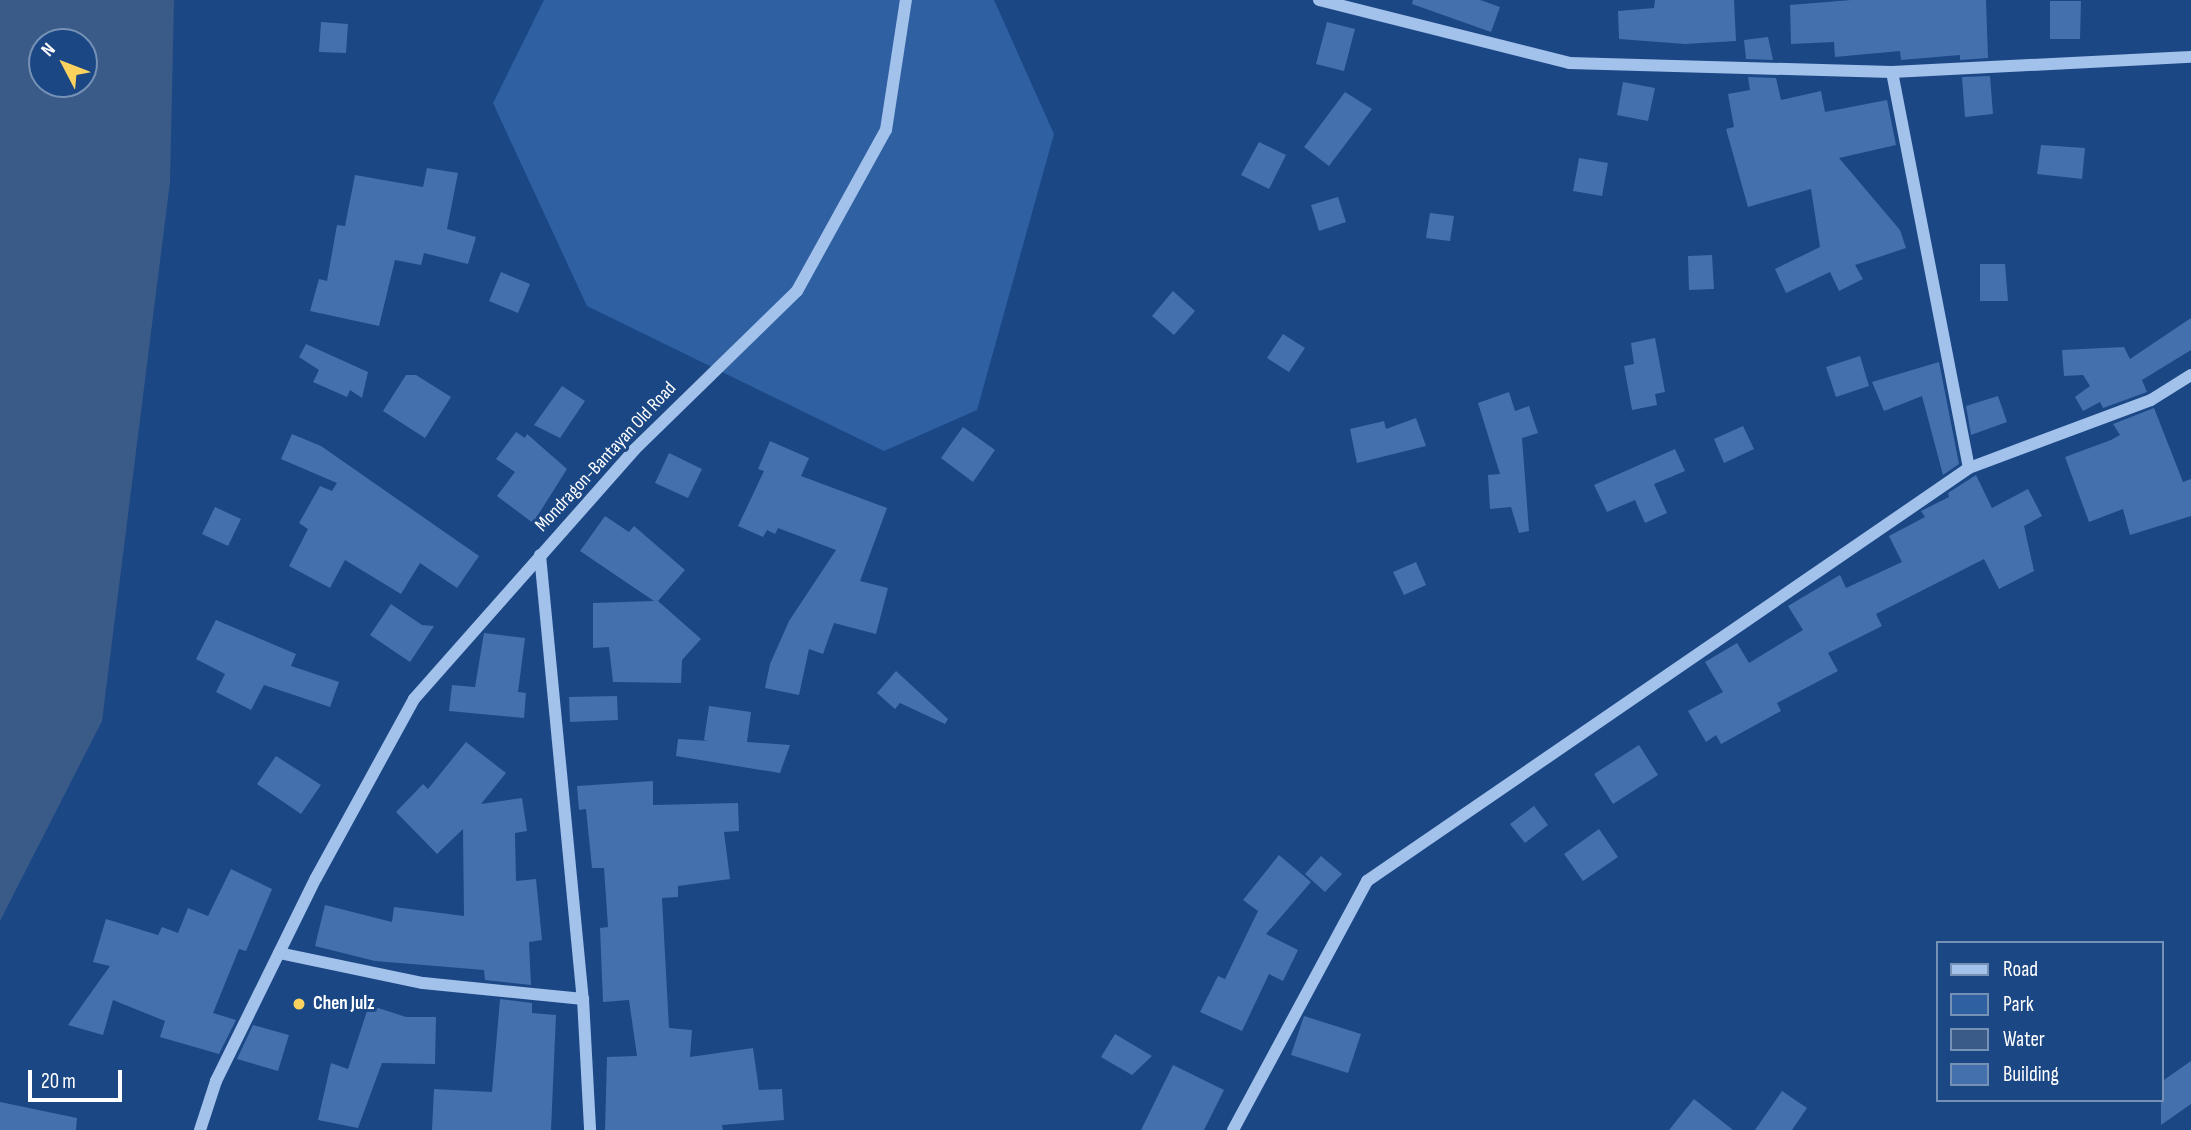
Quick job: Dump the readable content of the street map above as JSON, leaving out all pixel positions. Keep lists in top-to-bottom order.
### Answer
{
  "streets": {
    "street": ["Mondragon-Bantayan Old Road"]
  },
  "places": ["Chen Julz"],
  "legend": [
    "Road",
    "Park",
    "Water",
    "Building"
  ],
  "scale_bar": "20 m",
  "north": "top left"
}
